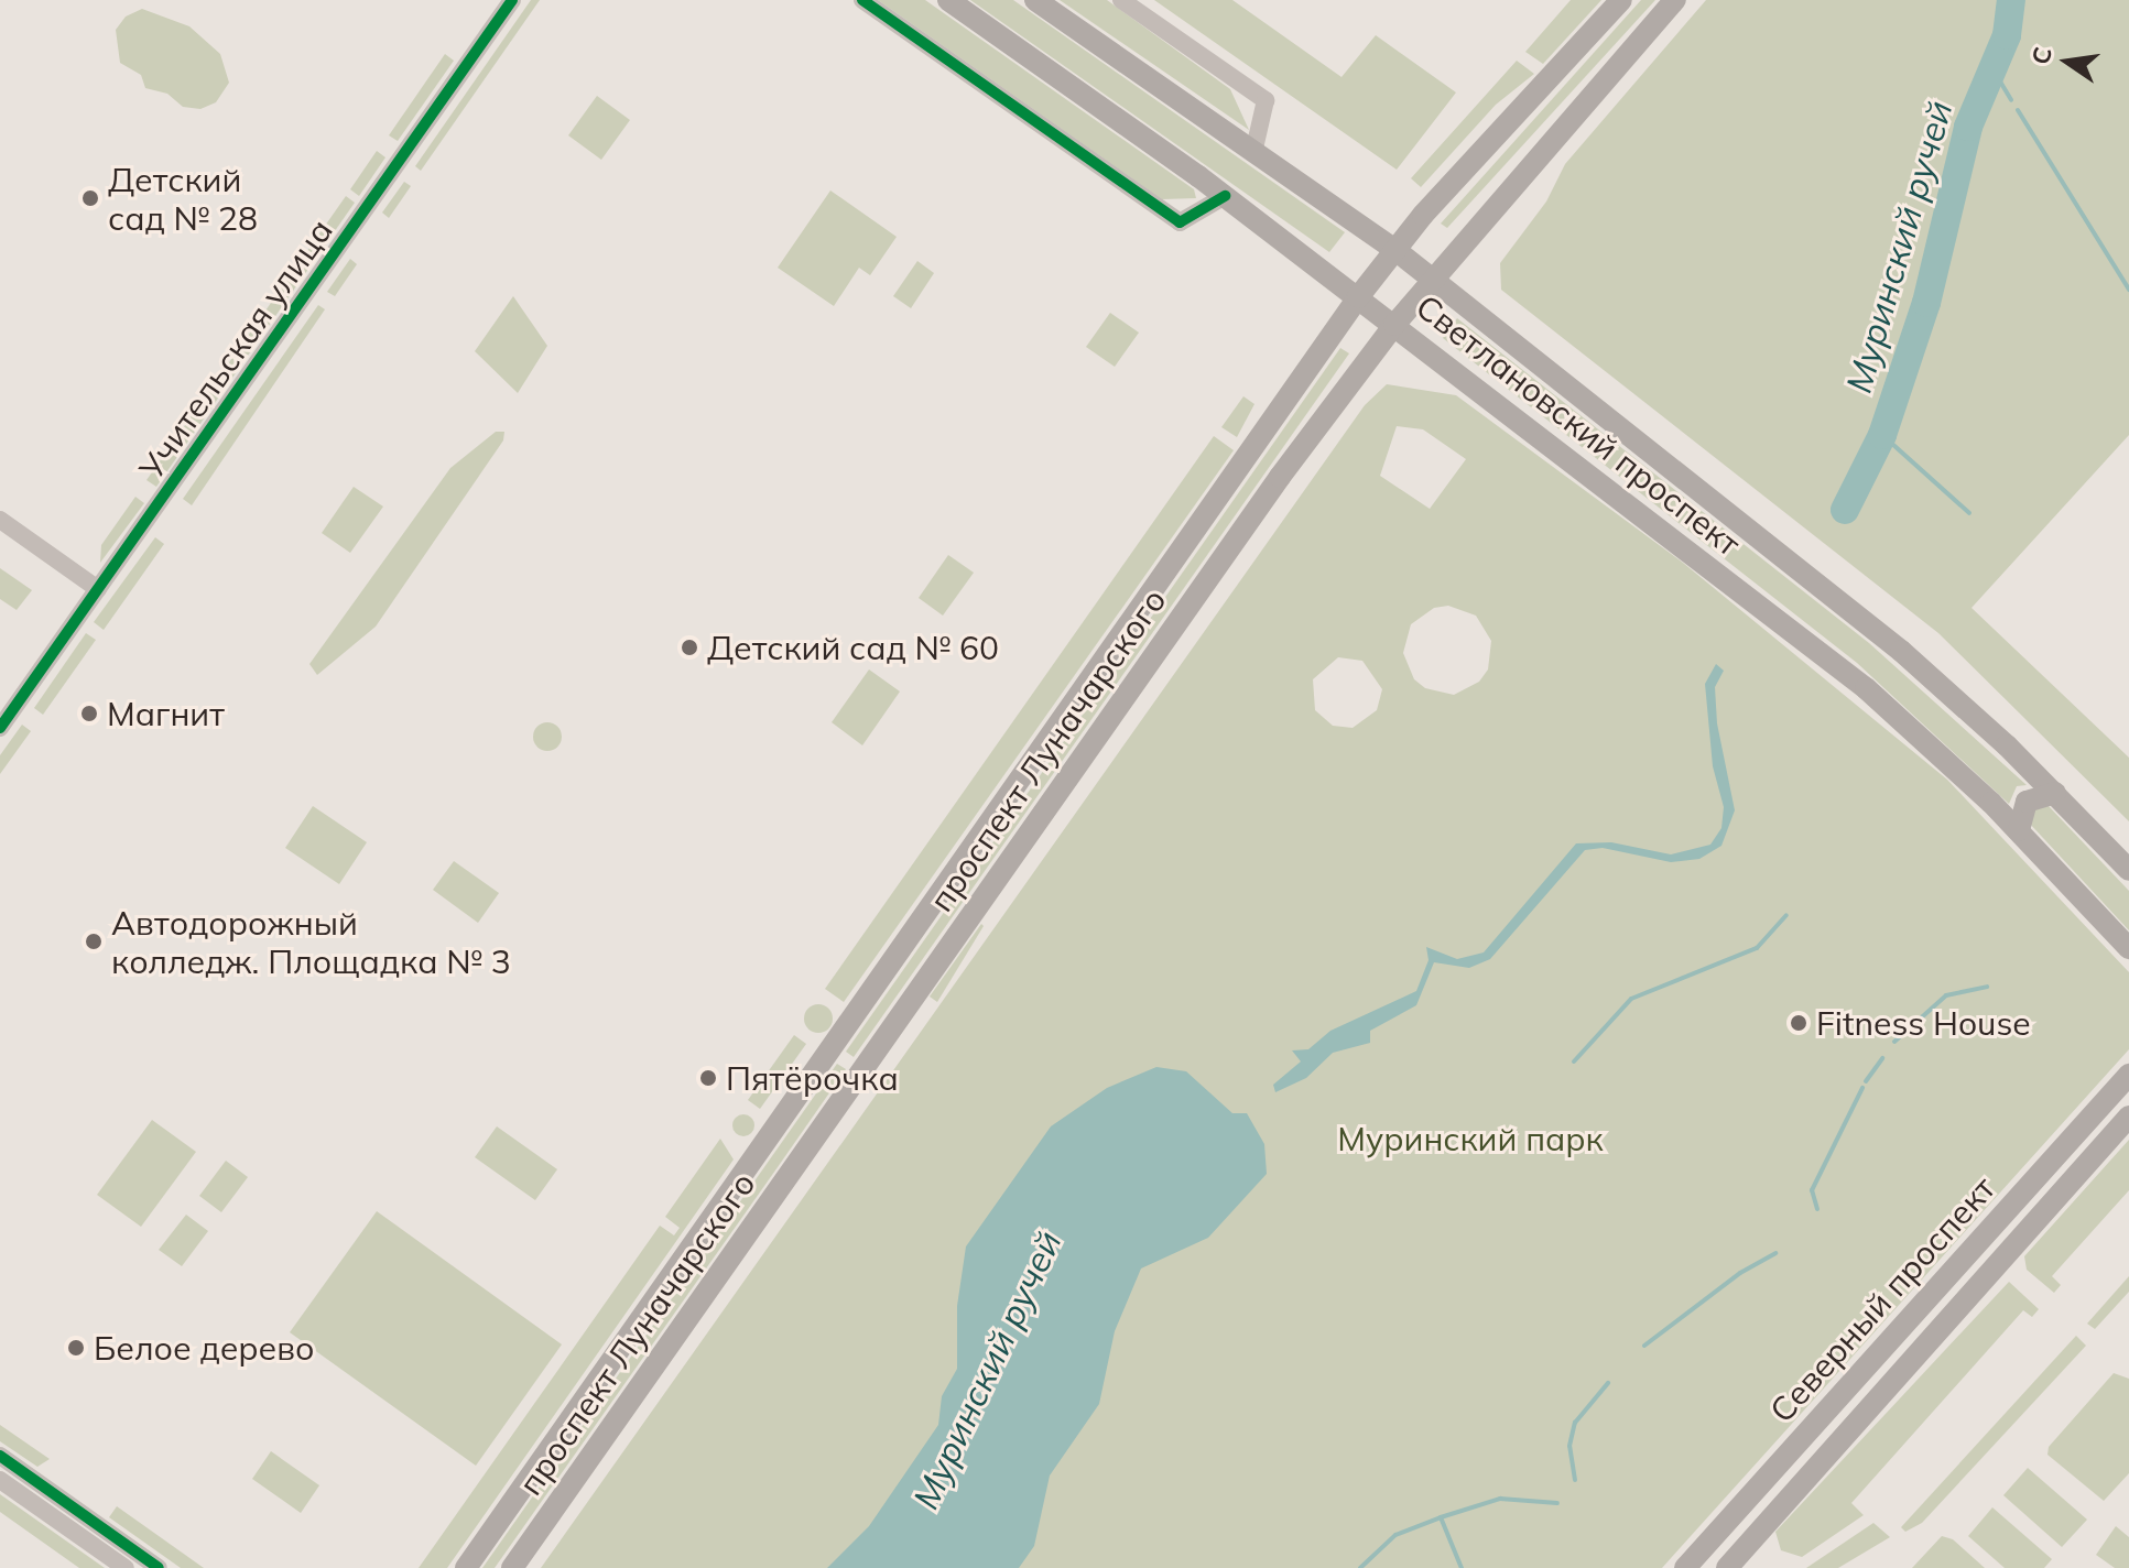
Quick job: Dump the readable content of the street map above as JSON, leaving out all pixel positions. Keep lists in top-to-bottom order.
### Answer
{
  "streets": {
    "main road": ["Светлановский проспект", "проспект Луначарского", "Северный проспект"],
    "street": ["Учительская улица"]
  },
  "crossings": [
    ["Светлановский проспект", "проспект Луначарского"]
  ],
  "water": ["Муринский ручей"],
  "parks": ["Муринский парк"],
  "places": [
    "Детский сад № 28",
    "Детский сад № 60",
    "Магнит",
    "Автодорожный колледж. Площадка № 3",
    "Fitness House",
    "Пятёрочка",
    "Белое дерево"
  ],
  "north": "left"
}
